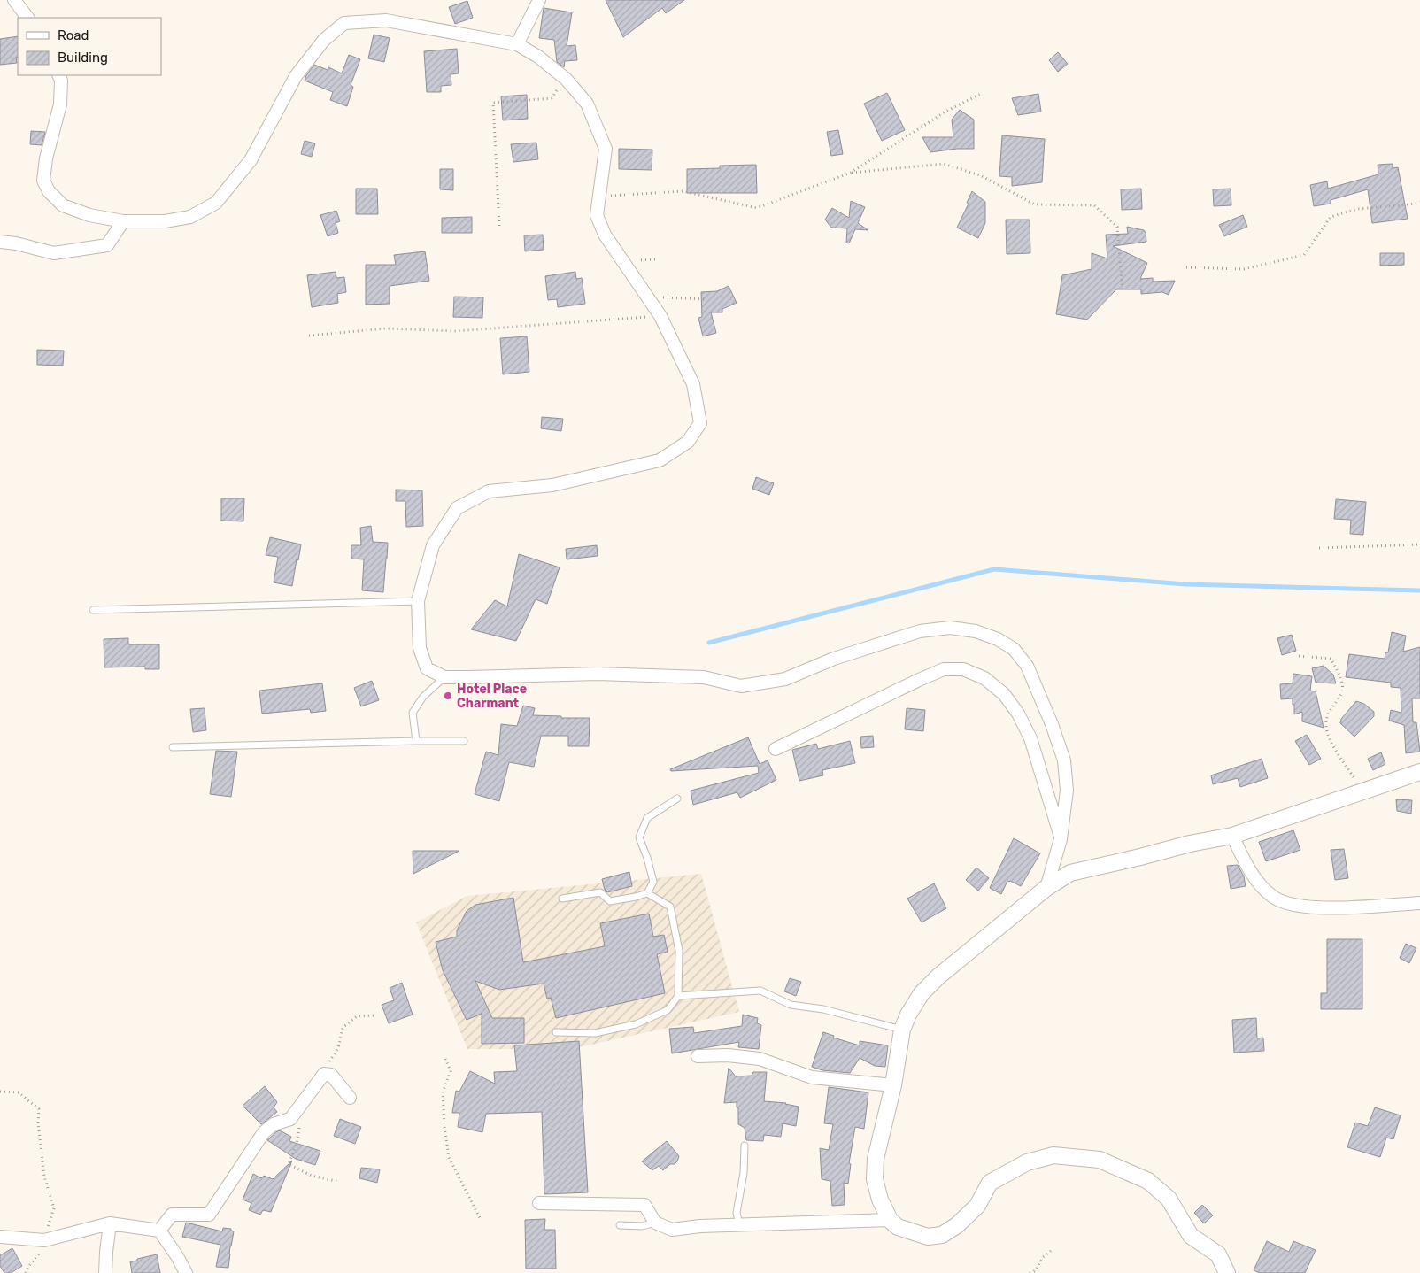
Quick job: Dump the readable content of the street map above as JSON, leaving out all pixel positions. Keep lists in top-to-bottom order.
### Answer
{
  "places": ["Hotel Place Charmant"],
  "legend": ["Road", "Building"]
}
